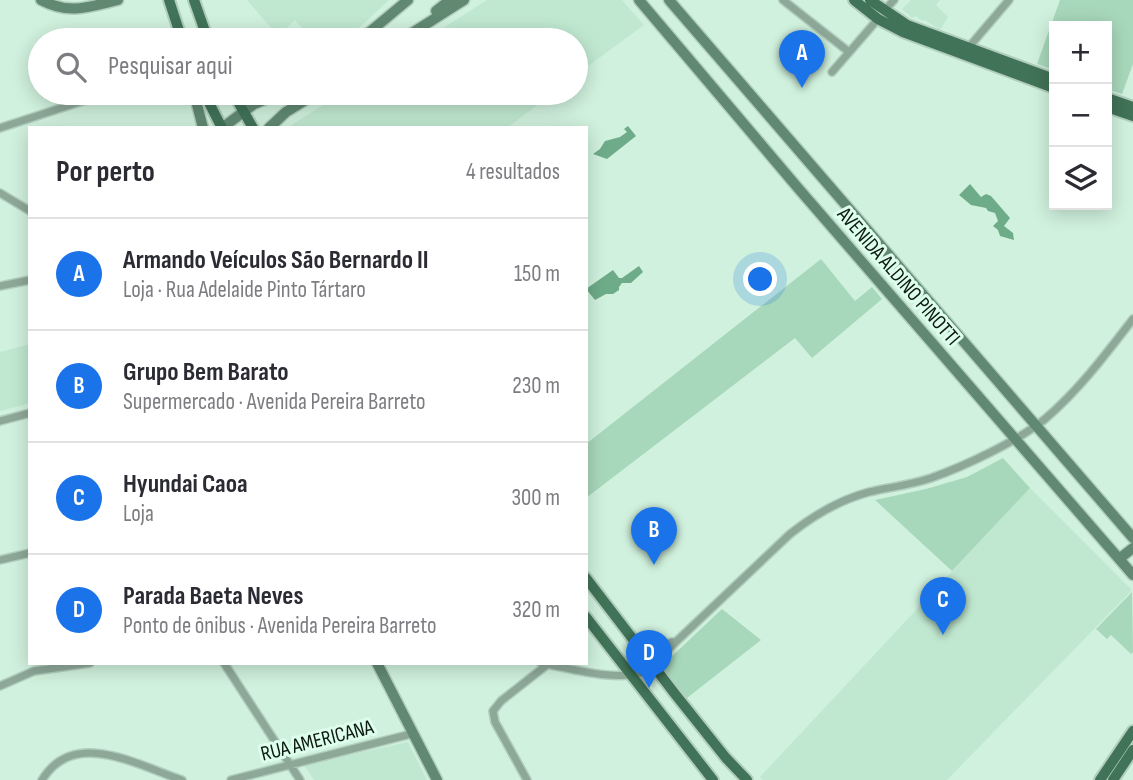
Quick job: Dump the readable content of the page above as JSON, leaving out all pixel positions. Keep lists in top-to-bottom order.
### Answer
{
  "streets": {
    "main road": ["AVENIDA ALDINO PINOTTI"],
    "street": ["RUA AMERICANA"]
  },
  "page": {
    "map_buttons": ["+", "−"],
    "search": "Pesquisar aqui",
    "pins": [
      "A",
      "B",
      "C",
      "D"
    ],
    "heading": ["Por perto", "4 resultados"],
    "list": [
      {
        "mark": "A",
        "name": "Armando Veículos São Bernardo II",
        "note": "Loja · Rua Adelaide Pinto Tártaro",
        "value": "150 m"
      },
      {
        "mark": "B",
        "name": "Grupo Bem Barato",
        "note": "Supermercado · Avenida Pereira Barreto",
        "value": "230 m"
      },
      {
        "mark": "C",
        "name": "Hyundai Caoa",
        "note": "Loja",
        "value": "300 m"
      },
      {
        "mark": "D",
        "name": "Parada Baeta Neves",
        "note": "Ponto de ônibus · Avenida Pereira Barreto",
        "value": "320 m"
      }
    ]
  }
}
